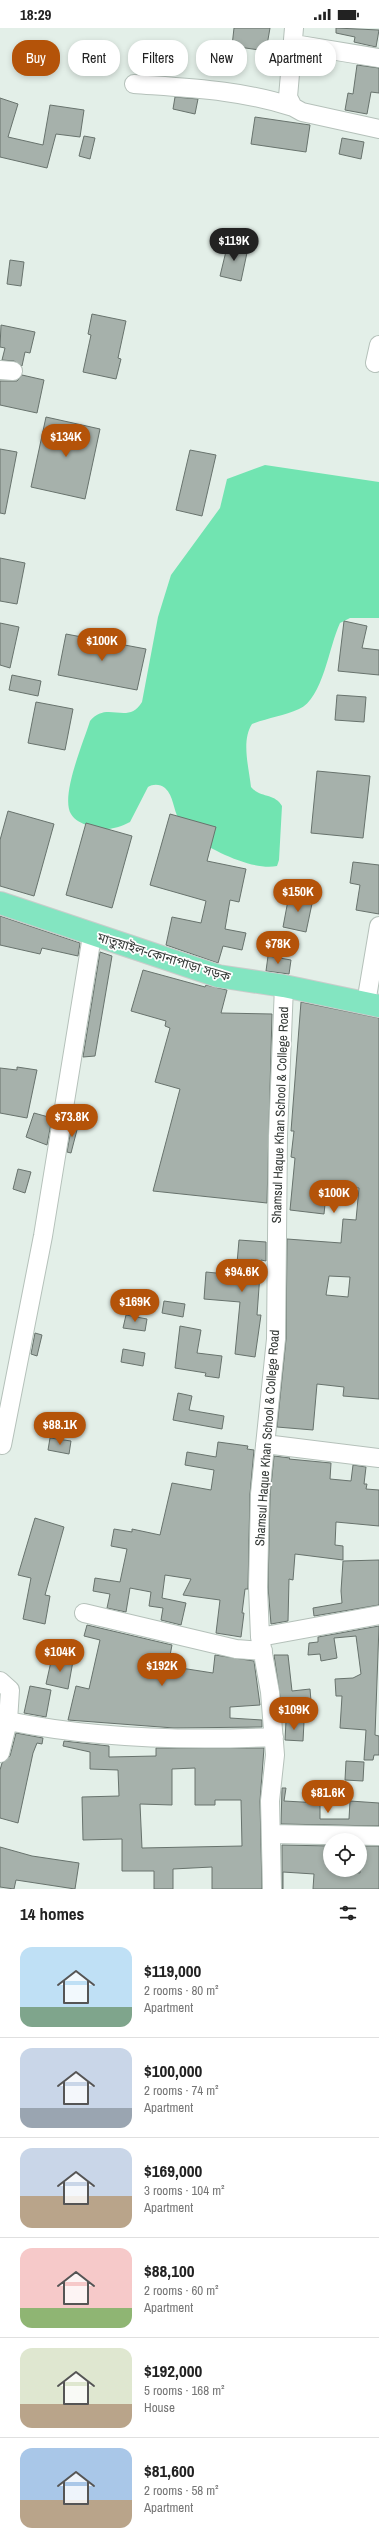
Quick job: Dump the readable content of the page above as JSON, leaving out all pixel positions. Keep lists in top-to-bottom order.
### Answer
{
  "streets": {
    "main road": ["মাতুয়াইল-কোনাপাড়া সড়ক"],
    "street": ["Shamsul Haque Khan School & College Road"]
  },
  "crossings": [
    ["মাতুয়াইল-কোনাপাড়া সড়ক", "Shamsul Haque Khan School & College Road"]
  ],
  "page": {
    "status": "18:29",
    "chip": [
      "Buy",
      "Rent",
      "Filters",
      "New",
      "Apartment"
    ],
    "price": [
      "$119K",
      "$134K",
      "$100K",
      "$150K",
      "$78K",
      "$73.8K",
      "$100K",
      "$94.6K",
      "$169K",
      "$88.1K",
      "$104K",
      "$192K",
      "$109K",
      "$81.6K"
    ],
    "heading": "14 homes",
    "list": [
      {
        "name": "$119,000",
        "note": "2 rooms · 80 m² · Apartment"
      },
      {
        "name": "$100,000",
        "note": "2 rooms · 74 m² · Apartment"
      },
      {
        "name": "$169,000",
        "note": "3 rooms · 104 m² · Apartment"
      },
      {
        "name": "$88,100",
        "note": "2 rooms · 60 m² · Apartment"
      },
      {
        "name": "$192,000",
        "note": "5 rooms · 168 m² · House"
      },
      {
        "name": "$81,600",
        "note": "2 rooms · 58 m² · Apartment"
      }
    ]
  }
}
